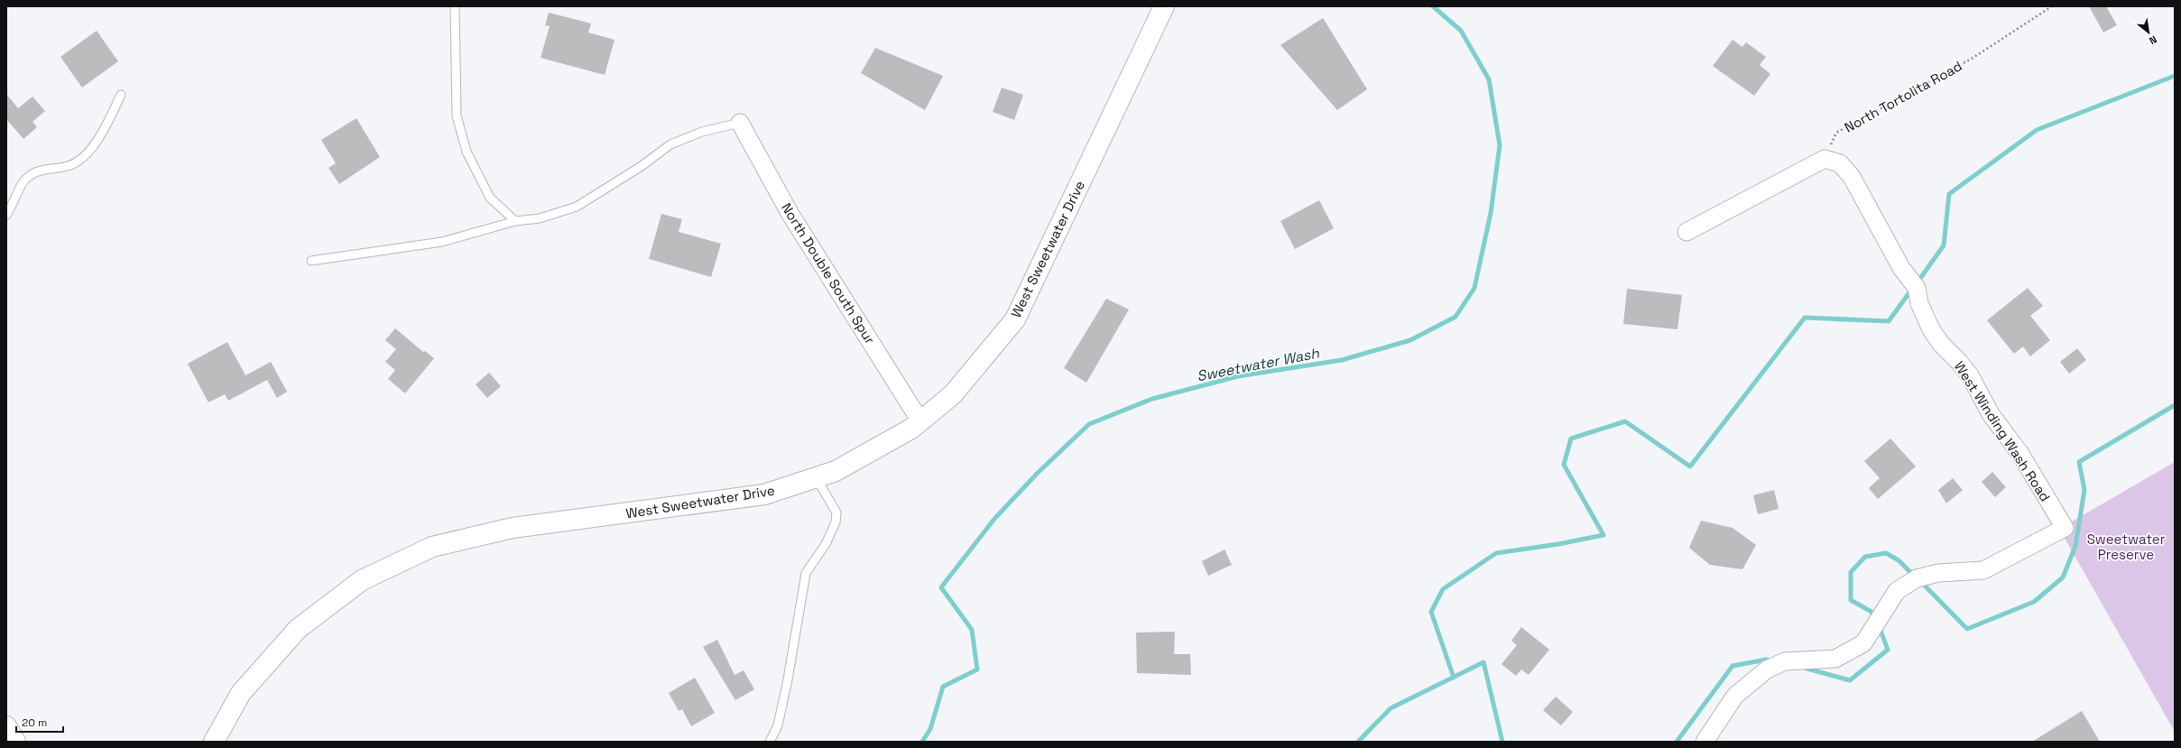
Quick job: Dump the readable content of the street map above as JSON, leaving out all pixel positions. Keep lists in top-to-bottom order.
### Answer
{
  "streets": {
    "street": ["West Sweetwater Drive", "North Double South Spur", "West Winding Wash Road"],
    "path": ["North Tortolita Road"]
  },
  "crossings": [
    ["North Tortolita Road", "West Winding Wash Road"],
    ["West Sweetwater Drive", "North Double South Spur"]
  ],
  "water": ["Sweetwater Wash"],
  "parks": ["Sweetwater Preserve"],
  "scale_bar": "20 m",
  "north": "bottom right"
}
